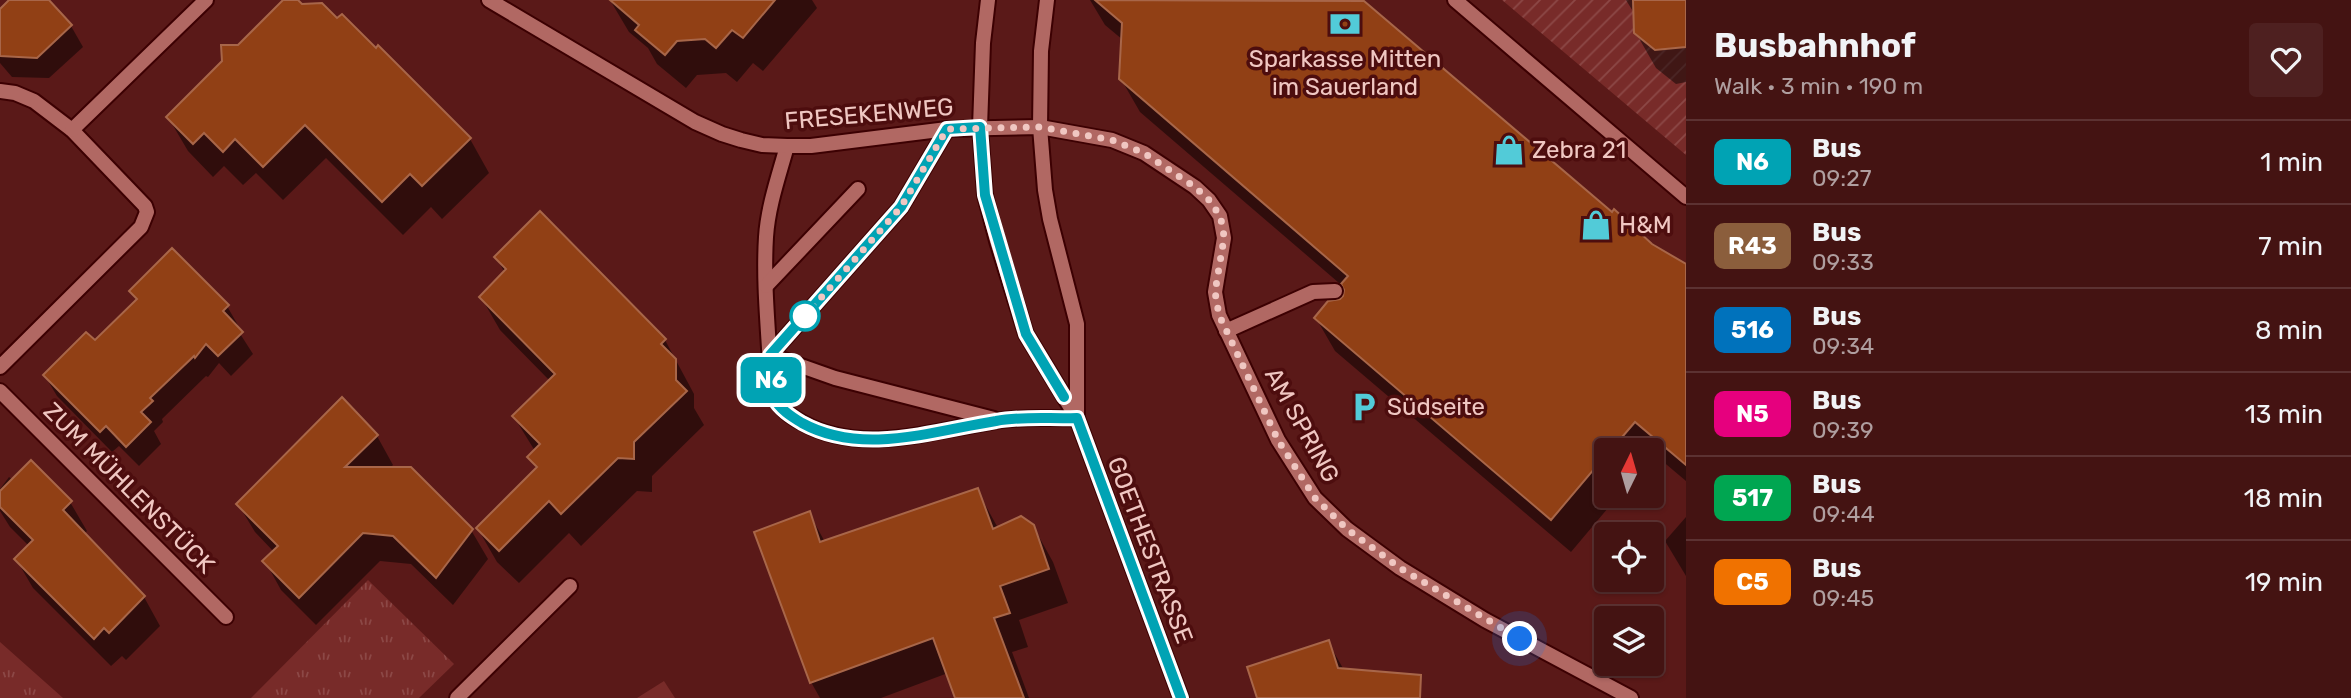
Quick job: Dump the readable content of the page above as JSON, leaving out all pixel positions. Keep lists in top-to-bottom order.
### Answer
{
  "streets": {
    "street": [
      "FRESEKENWEG",
      "AM SPRING",
      "ZUM MÜHLENSTÜCK",
      "GOETHESTRASSE"
    ]
  },
  "crossings": [
    ["FRESEKENWEG", "AM SPRING"],
    ["FRESEKENWEG", "GOETHESTRASSE"],
    ["AM SPRING", "GOETHESTRASSE"]
  ],
  "places": {
    "bank": ["Sparkasse Mitten im Sauerland"],
    "shop": ["Zebra 21", "H&M"],
    "parking": ["Südseite"]
  },
  "lines": ["bus line N6"],
  "north": "top",
  "page": {
    "on_map": "N6",
    "heading": ["Busbahnhof", "Walk · 3 min · 190 m"],
    "list": [
      {
        "mark": "N6",
        "name": "Bus",
        "note": "09:27",
        "value": "1 min"
      },
      {
        "mark": "R43",
        "name": "Bus",
        "note": "09:33",
        "value": "7 min"
      },
      {
        "mark": "516",
        "name": "Bus",
        "note": "09:34",
        "value": "8 min"
      },
      {
        "mark": "N5",
        "name": "Bus",
        "note": "09:39",
        "value": "13 min"
      },
      {
        "mark": "517",
        "name": "Bus",
        "note": "09:44",
        "value": "18 min"
      },
      {
        "mark": "C5",
        "name": "Bus",
        "note": "09:45",
        "value": "19 min"
      }
    ]
  }
}
